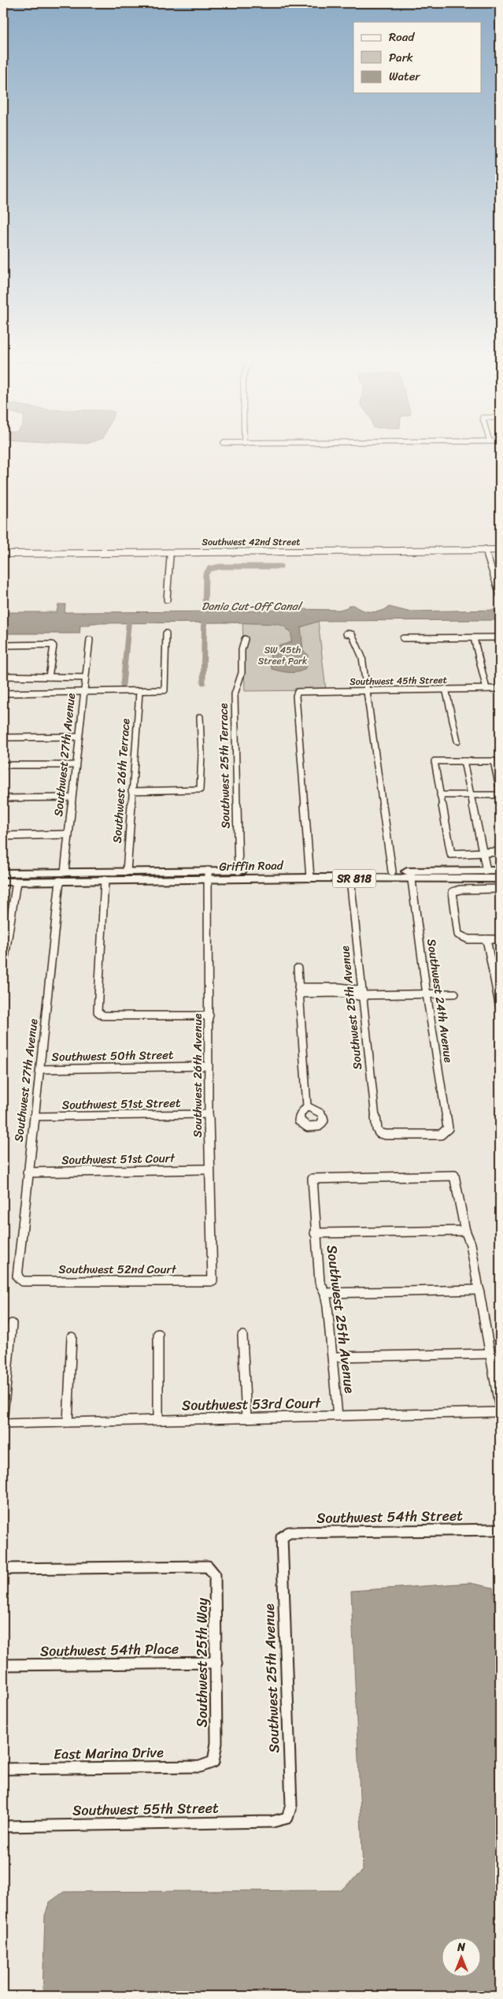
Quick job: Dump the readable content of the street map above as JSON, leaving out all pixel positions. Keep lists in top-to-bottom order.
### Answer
{
  "streets": {
    "main road": ["Griffin Road", "SR 818"],
    "street": [
      "Southwest 42nd Street",
      "Southwest 45th Street",
      "Southwest 27th Avenue",
      "Southwest 25th Terrace",
      "Southwest 26th Terrace",
      "Southwest 24th Avenue",
      "Southwest 25th Avenue",
      "Southwest 50th Street",
      "Southwest 26th Avenue",
      "Southwest 51st Street",
      "Southwest 51st Court",
      "Southwest 52nd Court",
      "Southwest 53rd Court",
      "Southwest 54th Street",
      "Southwest 54th Place",
      "Southwest 25th Way",
      "East Marina Drive",
      "Southwest 55th Street"
    ]
  },
  "crossings": [
    ["Southwest 45th Street", "Griffin Road"],
    ["Southwest 27th Avenue", "Griffin Road"],
    ["Southwest 27th Avenue", "Southwest 50th Street"],
    ["Southwest 27th Avenue", "Southwest 51st Street"],
    ["Southwest 27th Avenue", "Southwest 51st Court"],
    ["Southwest 27th Avenue", "Southwest 52nd Court"],
    ["Southwest 25th Terrace", "Griffin Road"],
    ["Southwest 26th Terrace", "Griffin Road"],
    ["Griffin Road", "Southwest 24th Avenue"],
    ["Griffin Road", "Southwest 25th Avenue"],
    ["Griffin Road", "Southwest 26th Avenue"],
    ["Southwest 24th Avenue", "Southwest 25th Avenue"],
    ["Southwest 25th Avenue", "Southwest 53rd Court"],
    ["Southwest 25th Avenue", "Southwest 54th Street"],
    ["Southwest 25th Avenue", "Southwest 55th Street"],
    ["Southwest 50th Street", "Southwest 26th Avenue"],
    ["Southwest 26th Avenue", "Southwest 51st Street"],
    ["Southwest 26th Avenue", "Southwest 51st Court"],
    ["Southwest 26th Avenue", "Southwest 52nd Court"],
    ["Southwest 54th Place", "Southwest 25th Way"],
    ["Southwest 25th Way", "East Marina Drive"]
  ],
  "water": ["Dania Cut-Off Canal"],
  "parks": ["SW 45th Street Park"],
  "legend": ["Road", "Park", "Water"],
  "north": "top"
}
